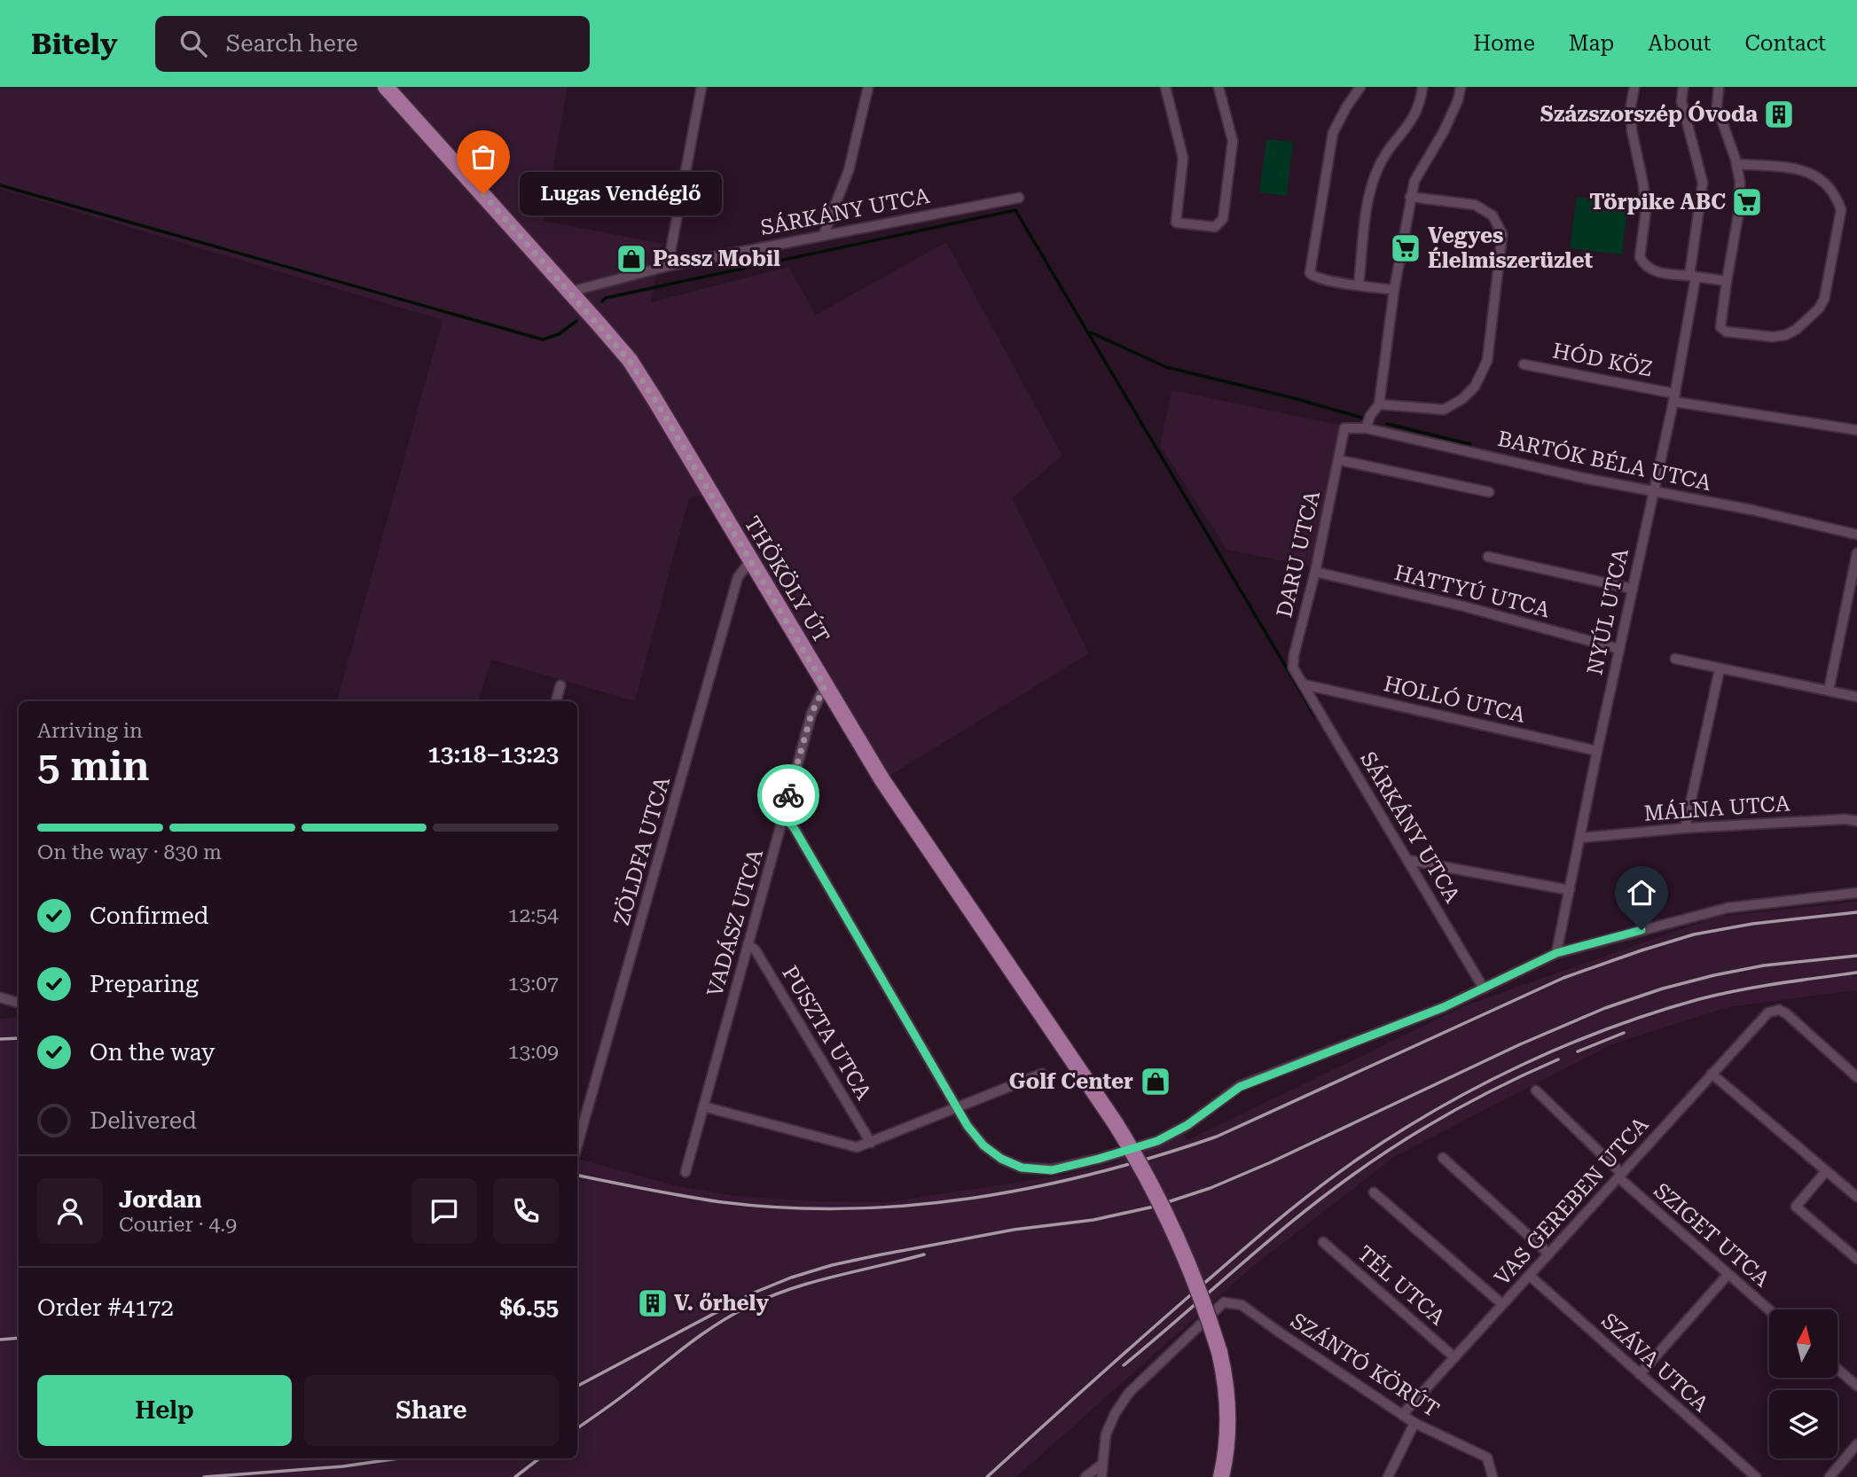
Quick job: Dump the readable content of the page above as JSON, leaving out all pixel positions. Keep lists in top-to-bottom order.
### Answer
{
  "streets": {
    "main road": ["THÖKÖLY ÚT"],
    "street": [
      "SÁRKÁNY UTCA",
      "HÓD KÖZ",
      "BARTÓK BÉLA UTCA",
      "DARU UTCA",
      "HATTYÚ UTCA",
      "NYÚL UTCA",
      "HOLLÓ UTCA",
      "MÁLNA UTCA",
      "ZÖLDFA UTCA",
      "VADÁSZ UTCA",
      "PUSZTA UTCA",
      "VAS GEREBEN UTCA",
      "SZIGET UTCA",
      "TÉL UTCA",
      "SZÁVA UTCA",
      "SZÁNTÓ KÖRÚT"
    ]
  },
  "crossings": [
    ["SÁRKÁNY UTCA", "DARU UTCA"],
    ["SÁRKÁNY UTCA", "THÖKÖLY ÚT"],
    ["SÁRKÁNY UTCA", "HOLLÓ UTCA"],
    ["HÓD KÖZ", "NYÚL UTCA"],
    ["BARTÓK BÉLA UTCA", "DARU UTCA"],
    ["BARTÓK BÉLA UTCA", "NYÚL UTCA"],
    ["DARU UTCA", "HATTYÚ UTCA"],
    ["DARU UTCA", "HOLLÓ UTCA"],
    ["THÖKÖLY ÚT", "ZÖLDFA UTCA"],
    ["THÖKÖLY ÚT", "VADÁSZ UTCA"],
    ["HATTYÚ UTCA", "NYÚL UTCA"],
    ["NYÚL UTCA", "HOLLÓ UTCA"],
    ["NYÚL UTCA", "MÁLNA UTCA"],
    ["VADÁSZ UTCA", "PUSZTA UTCA"],
    ["VAS GEREBEN UTCA", "SZIGET UTCA"],
    ["VAS GEREBEN UTCA", "TÉL UTCA"],
    ["VAS GEREBEN UTCA", "SZÁVA UTCA"],
    ["VAS GEREBEN UTCA", "SZÁNTÓ KÖRÚT"]
  ],
  "places": {
    "building": ["Százszorszép Óvoda", "V. őrhely"],
    "other": ["Lugas Vendéglő"],
    "supermarket": ["Törpike ABC", "Vegyes Élelmiszerüzlet"],
    "shop": ["Passz Mobil", "Golf Center"]
  },
  "north": "top",
  "page": {
    "header": "Bitely",
    "search": "Search here",
    "nav": [
      "Home",
      "Map",
      "About",
      "Contact"
    ],
    "bubble": "Lugas Vendéglő",
    "heading": ["5 min", "Arriving in", "13:18–13:23"],
    "panel": [
      "Jordan",
      "Courier · 4.9",
      "Order #4172",
      "$6.55"
    ],
    "bar": "On the way · 830 m",
    "list": [
      ["Confirmed", "12:54"],
      ["Preparing", "13:07"],
      ["On the way", "13:09"],
      "Delivered"
    ],
    "buttons": ["Help", "Share"]
  }
}
